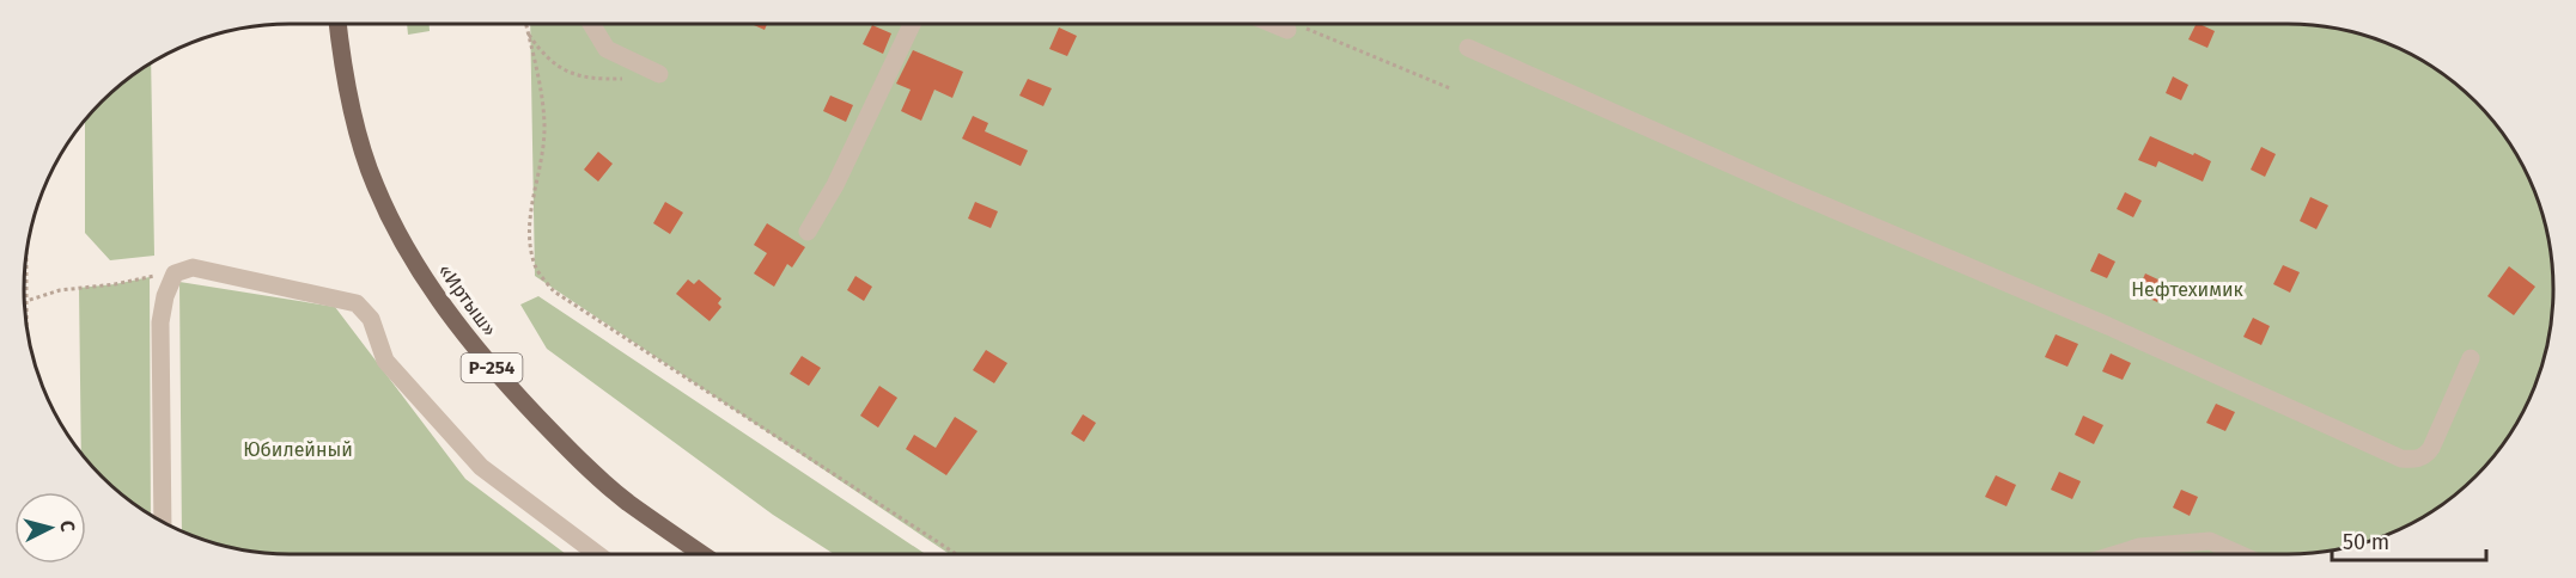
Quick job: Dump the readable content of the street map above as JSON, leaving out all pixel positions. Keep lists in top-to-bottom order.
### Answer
{
  "streets": {
    "main road": ["«Иртыш»", "Р-254"]
  },
  "parks": ["Нефтехимик", "Юбилейный"],
  "scale_bar": "50 m",
  "north": "right"
}
